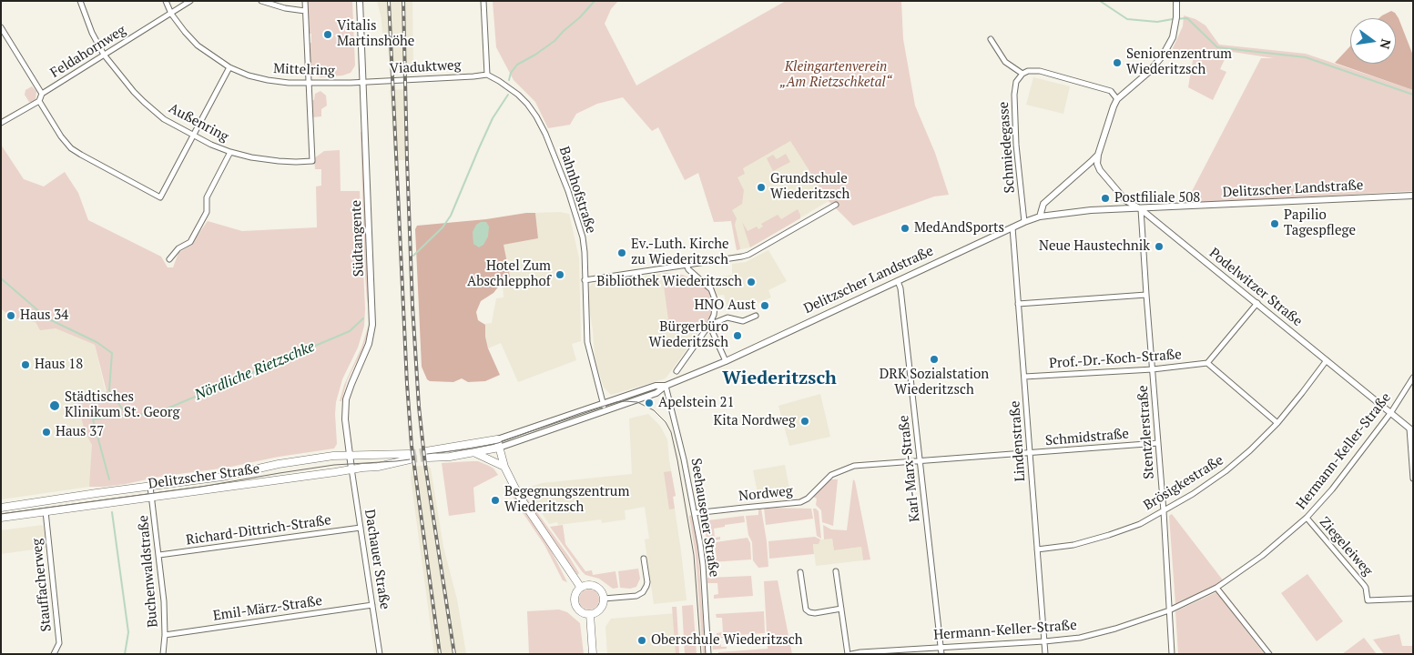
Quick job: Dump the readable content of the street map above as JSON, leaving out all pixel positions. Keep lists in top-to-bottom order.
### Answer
{
  "streets": {
    "main road": ["Delitzscher Landstraße", "Delitzscher Straße"],
    "street": [
      "Feldahornweg",
      "Viaduktweg",
      "Mittelring",
      "Außenring",
      "Schmiedegasse",
      "Bahnhofstraße",
      "Südtangente",
      "Podelwitzer Straße",
      "Prof.-Dr.-Koch-Straße",
      "Stentzlerstraße",
      "Schmidstraße",
      "Lindenstraße",
      "Hermann-Keller-Straße",
      "Karl-Marx-Straße",
      "Brösigkestraße",
      "Nordweg",
      "Seehausener Straße",
      "Richard-Dittrich-Straße",
      "Ziegeleiweg",
      "Dachauer Straße",
      "Buchenwaldstraße",
      "Stauffacherweg",
      "Emil-März-Straße"
    ]
  },
  "crossings": [
    ["Feldahornweg", "Mittelring"],
    ["Feldahornweg", "Außenring"],
    ["Viaduktweg", "Mittelring"],
    ["Viaduktweg", "Bahnhofstraße"],
    ["Viaduktweg", "Südtangente"],
    ["Mittelring", "Außenring"],
    ["Mittelring", "Südtangente"],
    ["Schmiedegasse", "Delitzscher Landstraße"],
    ["Delitzscher Landstraße", "Bahnhofstraße"],
    ["Delitzscher Landstraße", "Podelwitzer Straße"],
    ["Delitzscher Landstraße", "Stentzlerstraße"],
    ["Delitzscher Landstraße", "Lindenstraße"],
    ["Delitzscher Landstraße", "Karl-Marx-Straße"],
    ["Delitzscher Landstraße", "Seehausener Straße"],
    ["Südtangente", "Delitzscher Straße"],
    ["Südtangente", "Dachauer Straße"],
    ["Podelwitzer Straße", "Stentzlerstraße"],
    ["Podelwitzer Straße", "Hermann-Keller-Straße"],
    ["Podelwitzer Straße", "Brösigkestraße"],
    ["Prof.-Dr.-Koch-Straße", "Stentzlerstraße"],
    ["Prof.-Dr.-Koch-Straße", "Lindenstraße"],
    ["Stentzlerstraße", "Schmidstraße"],
    ["Stentzlerstraße", "Hermann-Keller-Straße"],
    ["Stentzlerstraße", "Brösigkestraße"],
    ["Schmidstraße", "Lindenstraße"],
    ["Schmidstraße", "Karl-Marx-Straße"],
    ["Schmidstraße", "Nordweg"],
    ["Lindenstraße", "Hermann-Keller-Straße"],
    ["Lindenstraße", "Brösigkestraße"],
    ["Hermann-Keller-Straße", "Karl-Marx-Straße"],
    ["Hermann-Keller-Straße", "Ziegeleiweg"],
    ["Delitzscher Straße", "Dachauer Straße"],
    ["Delitzscher Straße", "Buchenwaldstraße"],
    ["Delitzscher Straße", "Stauffacherweg"],
    ["Nordweg", "Seehausener Straße"],
    ["Richard-Dittrich-Straße", "Dachauer Straße"],
    ["Richard-Dittrich-Straße", "Buchenwaldstraße"],
    ["Dachauer Straße", "Emil-März-Straße"],
    ["Buchenwaldstraße", "Emil-März-Straße"]
  ],
  "districts": ["Wiederitzsch"],
  "water": ["Nördliche Rietzschke"],
  "parks": ["Kleingartenverein „Am Rietzschketal“"],
  "places": [
    "Vitalis Martinshöhe",
    "Seniorenzentrum Wiederitzsch",
    "Grundschule Wiederitzsch",
    "Postfiliale 508",
    "Papilio Tagespflege",
    "MedAndSports",
    "Neue Haustechnik",
    "Ev.-Luth. Kirche zu Wiederitzsch",
    "Hotel Zum Abschlepphof",
    "Bibliothek Wiederitzsch",
    "HNO Aust",
    "Haus 34",
    "Bürgerbüro Wiederitzsch",
    "DRK Sozialstation Wiederitzsch",
    "Haus 18",
    "Apelstein 21",
    "Städtisches Klinikum St. Georg",
    "Kita Nordweg",
    "Haus 37",
    "Begegnungszentrum Wiederitzsch",
    "Oberschule Wiederitzsch"
  ],
  "north": "right"
}
